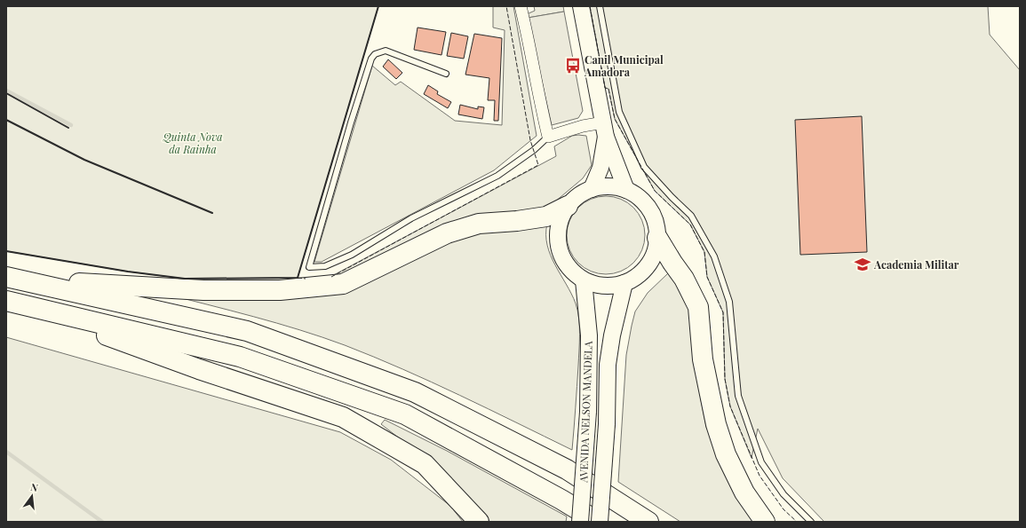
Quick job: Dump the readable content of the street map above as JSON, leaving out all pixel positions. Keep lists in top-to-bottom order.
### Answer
{
  "streets": {
    "main road": ["AVENIDA NELSON MANDELA"]
  },
  "parks": ["Quinta Nova da Rainha"],
  "places": {
    "bus stop": ["Canil Municipal Amadora"],
    "school or university": ["Academia Militar"]
  },
  "north": "top"
}
